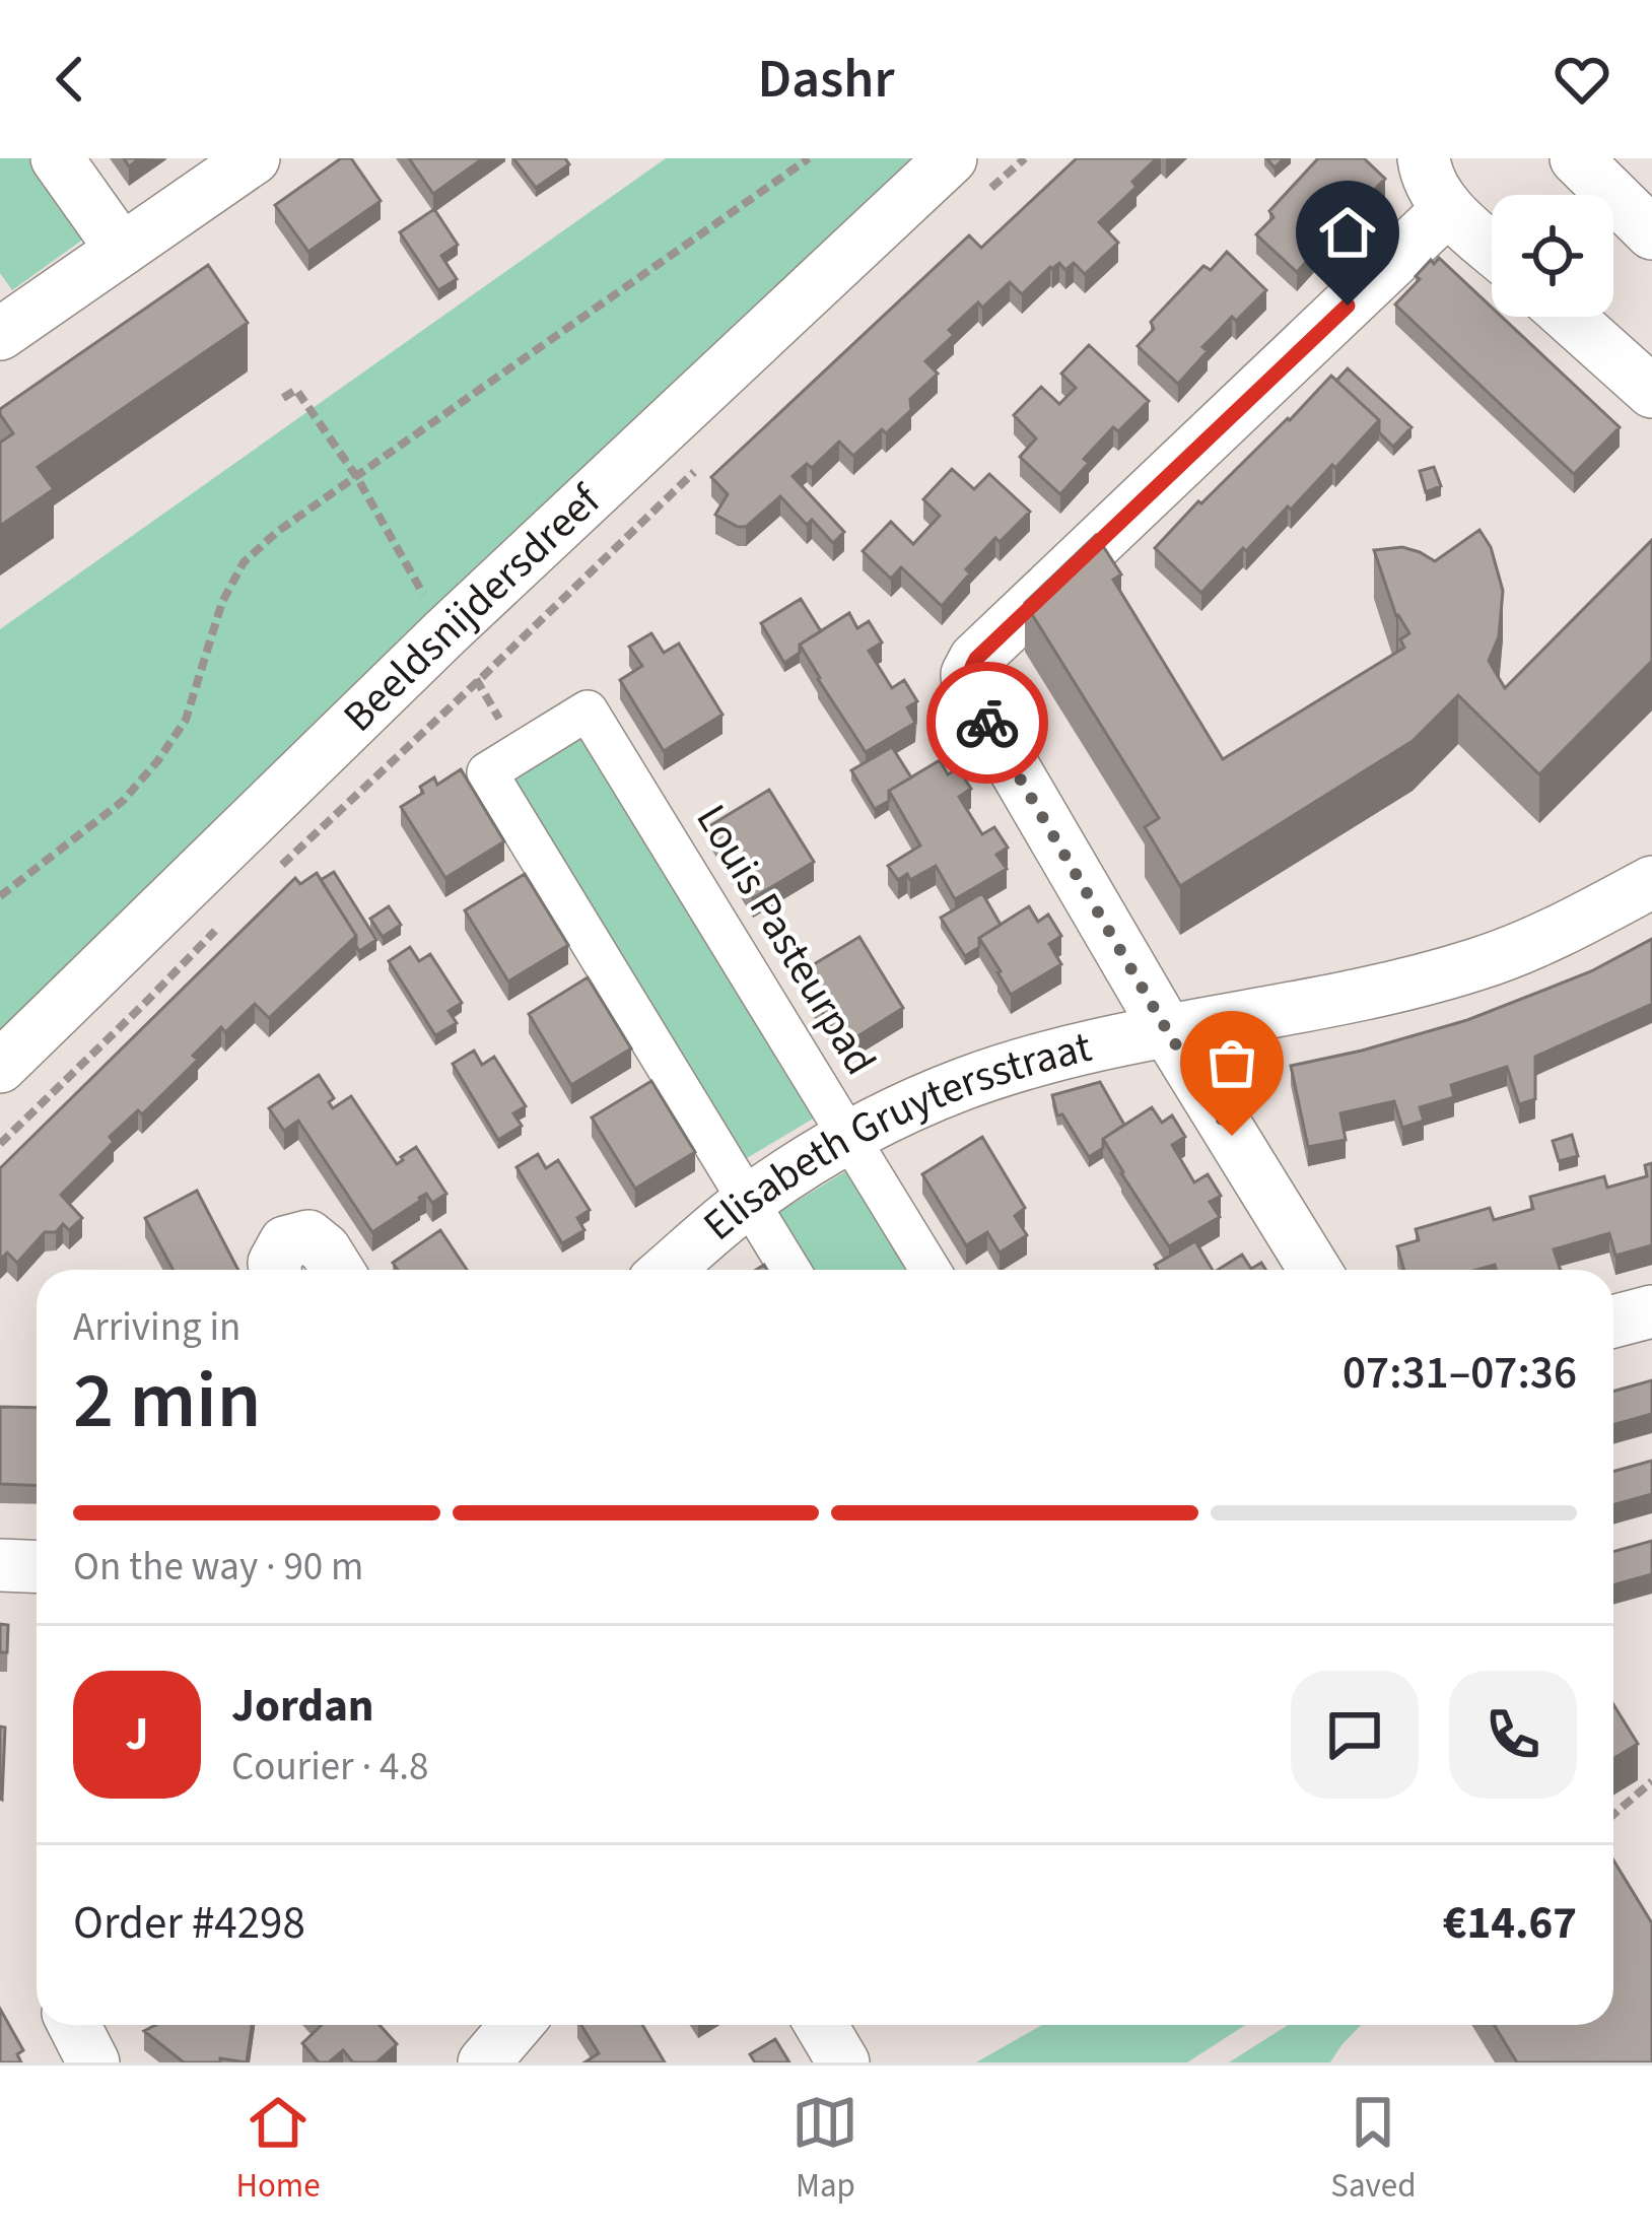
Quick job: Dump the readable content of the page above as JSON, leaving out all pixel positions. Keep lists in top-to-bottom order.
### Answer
{
  "streets": {
    "street": ["Beeldsnijdersdreef", "Louis Pasteurpad", "Elisabeth Gruytersstraat"]
  },
  "crossings": [
    ["Louis Pasteurpad", "Elisabeth Gruytersstraat"]
  ],
  "page": {
    "header": "Dashr",
    "heading": ["2 min", "Arriving in", "07:31–07:36"],
    "panel": [
      "Jordan",
      "Courier · 4.8",
      "Order #4298",
      "€14.67"
    ],
    "bar": "On the way · 90 m",
    "round": "J",
    "tabs": ["Home", "Map", "Saved"]
  }
}
